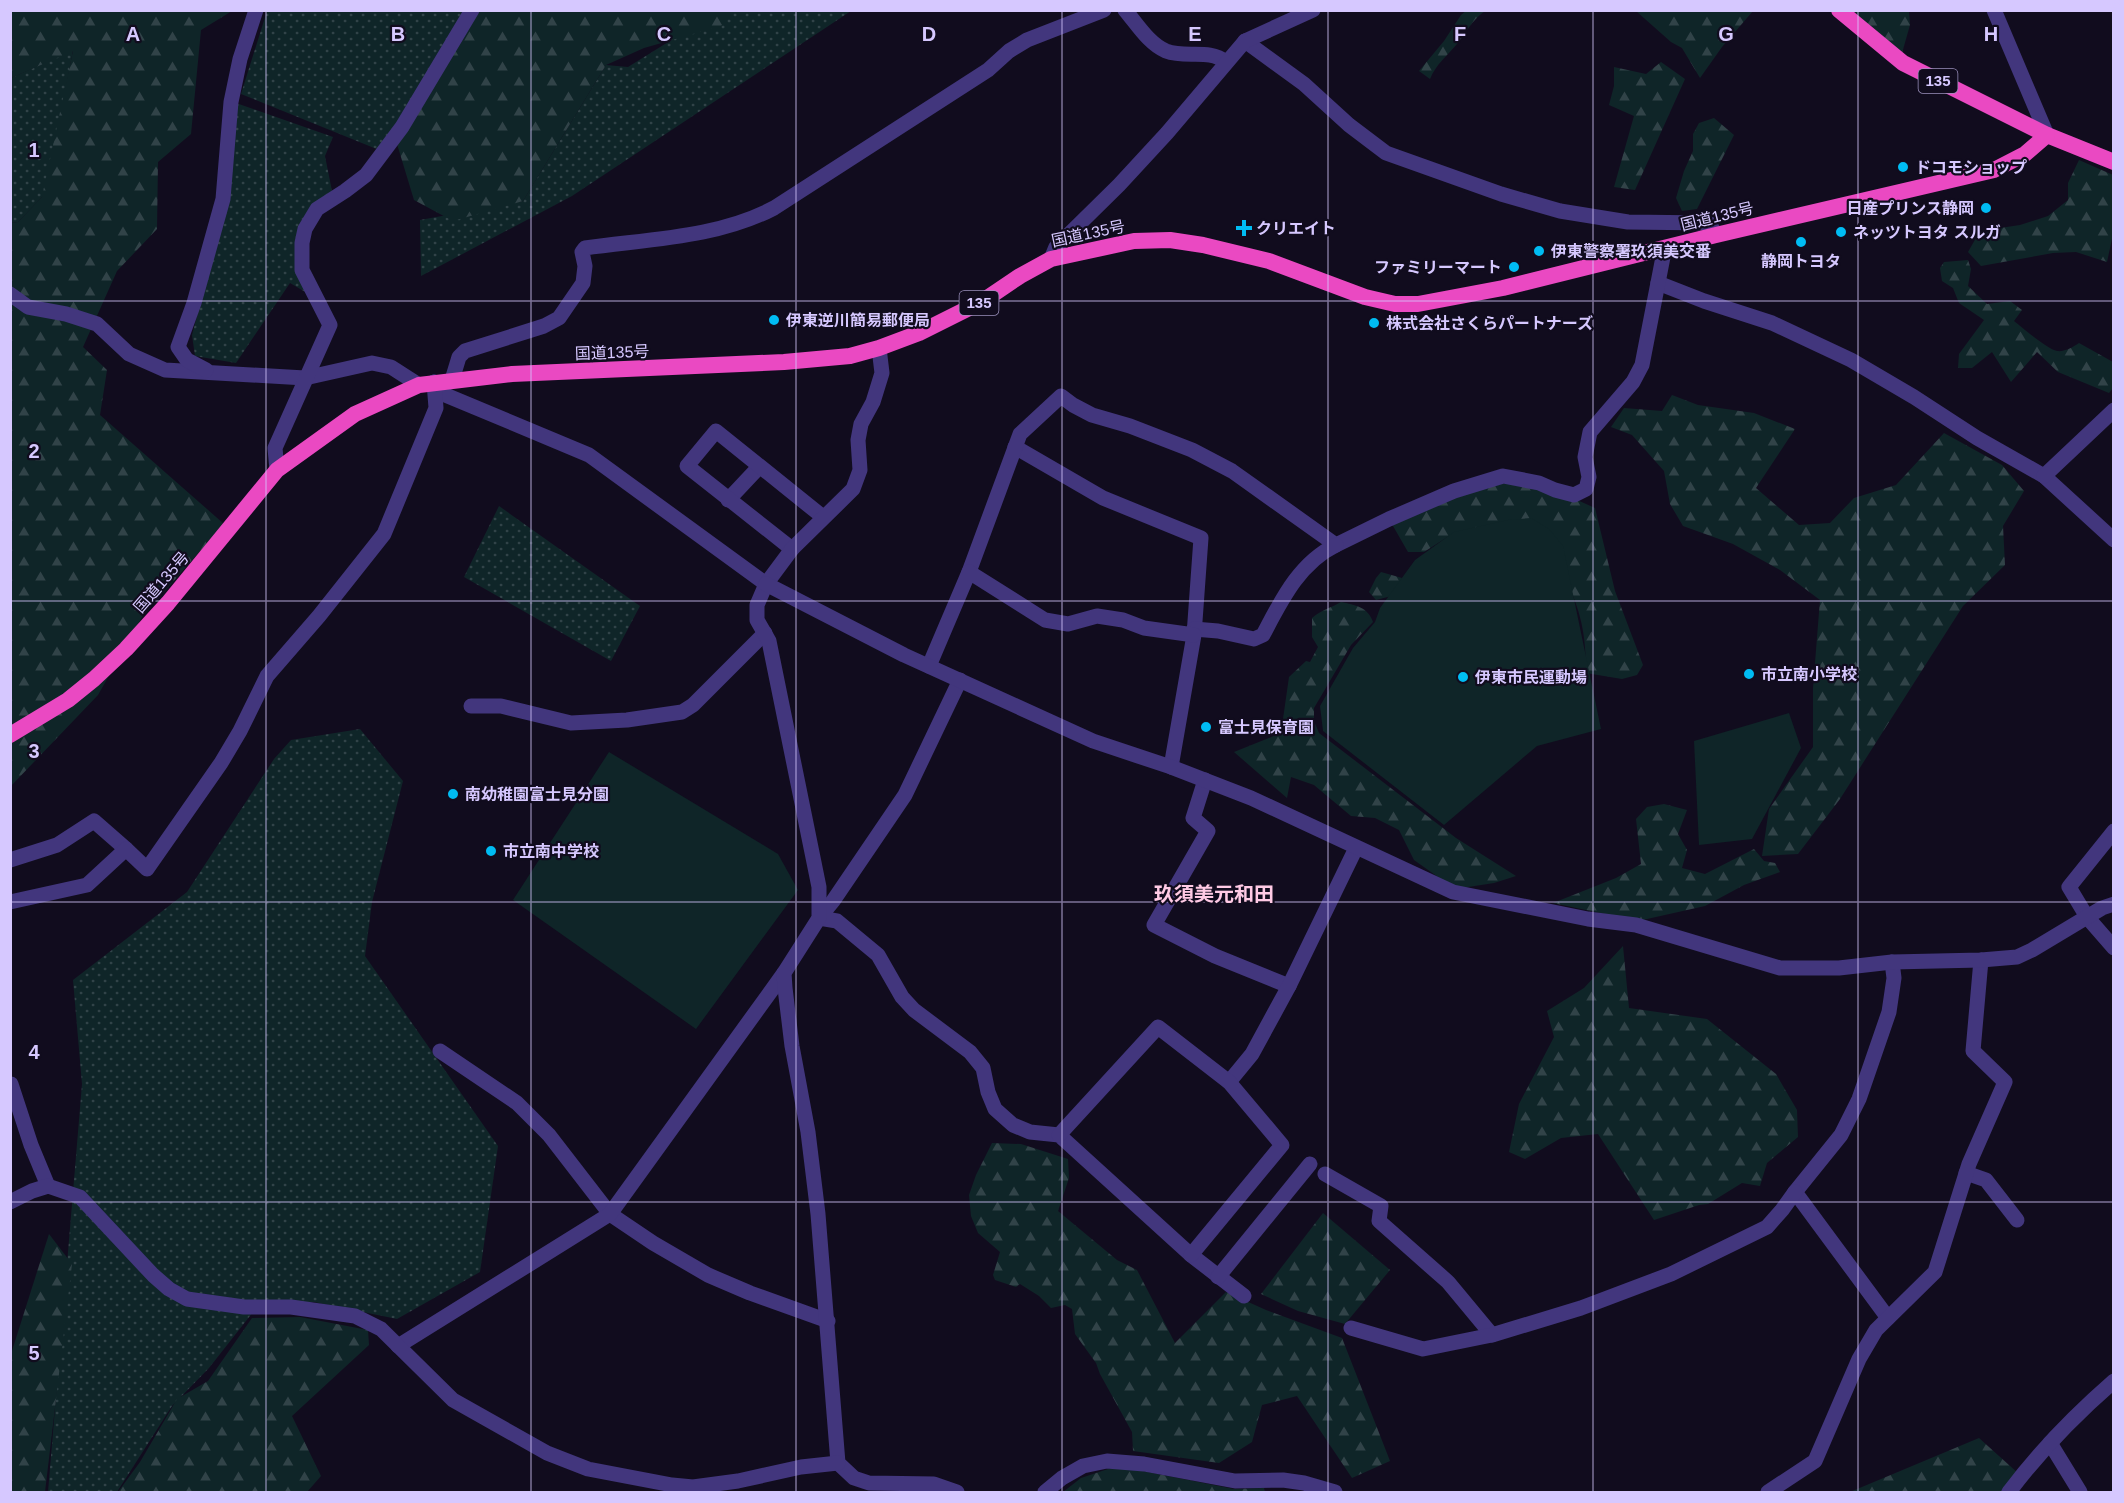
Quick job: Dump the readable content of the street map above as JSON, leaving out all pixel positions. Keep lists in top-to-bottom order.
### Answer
{
  "streets": {
    "highway": ["135", "国道135号"]
  },
  "crossings": [
    ["135", "国道135号"]
  ],
  "districts": ["玖須美元和田"],
  "places": {
    "other": [
      "ドコモショップ",
      "日産プリンス静岡",
      "ネッツトヨタ スルガ",
      "静岡トヨタ",
      "伊東警察署玖須美交番",
      "ファミリーマート",
      "伊東逆川簡易郵便局",
      "株式会社さくらパートナーズ",
      "市立南小学校",
      "伊東市民運動場",
      "富士見保育園",
      "南幼稚園富士見分園",
      "市立南中学校"
    ],
    "health": ["クリエイト"]
  },
  "grid": {
    "columns": [
      "A",
      "B",
      "C",
      "D",
      "E",
      "F",
      "G",
      "H"
    ],
    "rows": [
      "1",
      "2",
      "3",
      "4",
      "5"
    ]
  }
}
